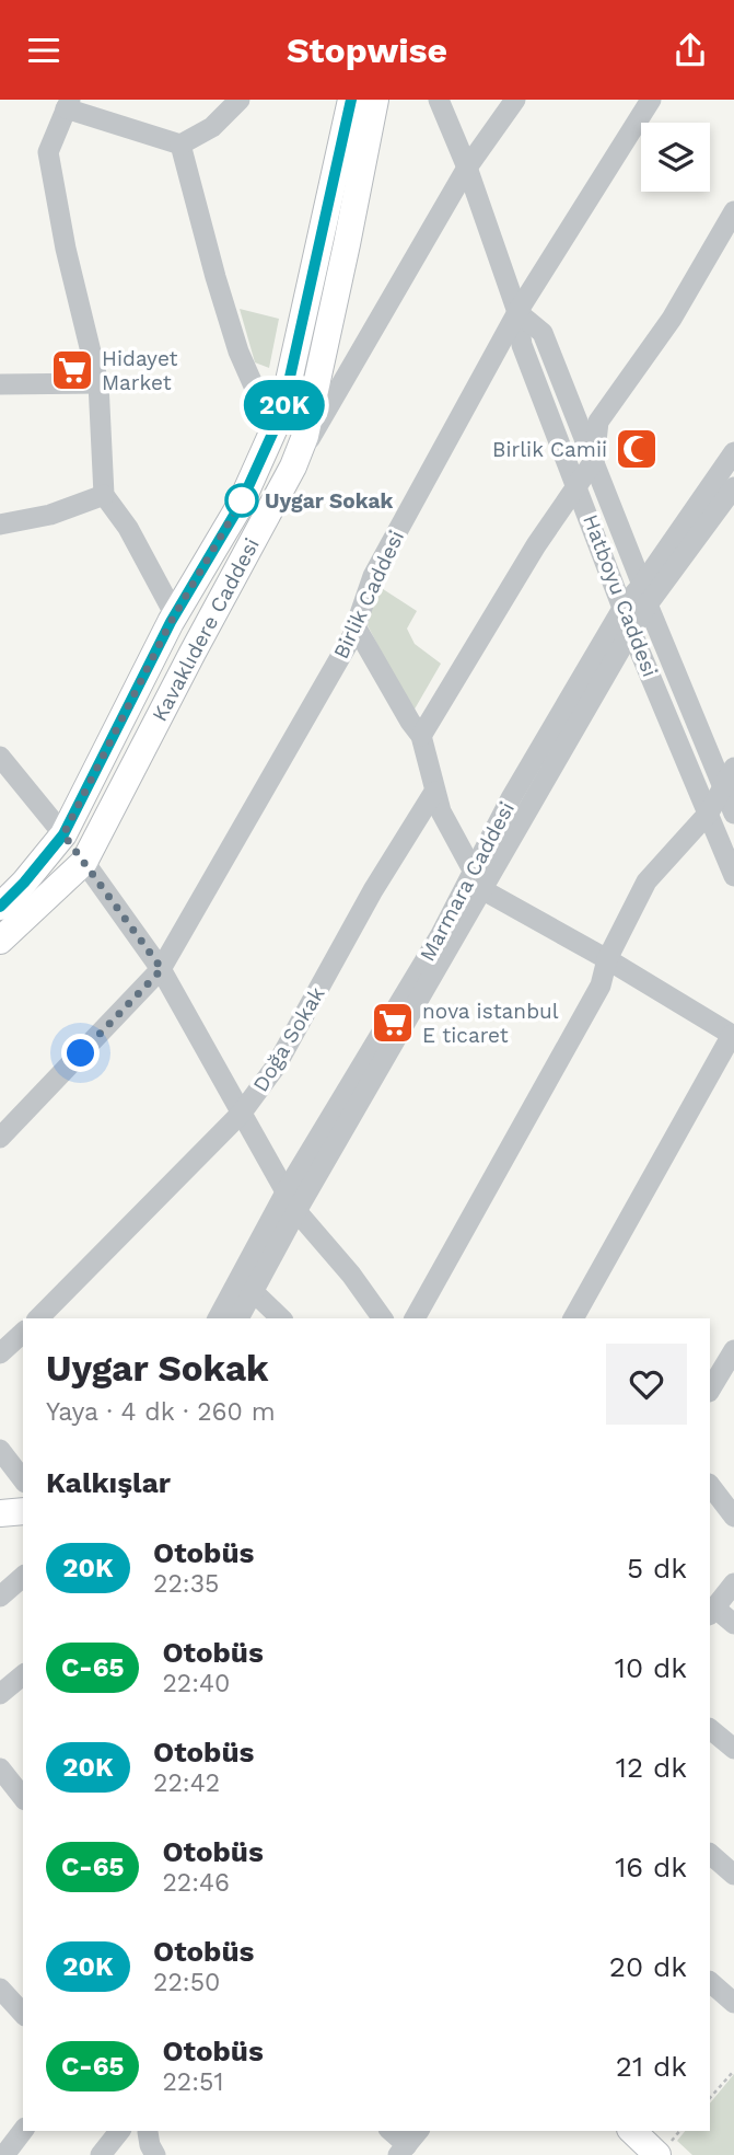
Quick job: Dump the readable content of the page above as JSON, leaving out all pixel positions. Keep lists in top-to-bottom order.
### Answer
{
  "streets": {
    "main road": ["Kavaklıdere Caddesi"],
    "street": [
      "Birlik Caddesi",
      "Hatboyu Caddesi",
      "Marmara Caddesi",
      "Doğa Sokak"
    ]
  },
  "crossings": [
    ["Birlik Caddesi", "Hatboyu Caddesi"],
    ["Hatboyu Caddesi", "Marmara Caddesi"]
  ],
  "places": {
    "supermarket": ["Hidayet Market", "nova istanbul E ticaret"],
    "mosque": ["Birlik Camii"],
    "other": ["Uygar Sokak"]
  },
  "lines": ["bus line 20K"],
  "page": {
    "header": "Stopwise",
    "on_map": "20K",
    "heading": [
      ["Uygar Sokak", "Yaya · 4 dk · 260 m"],
      "Kalkışlar"
    ],
    "list": [
      {
        "mark": "20K",
        "name": "Otobüs",
        "note": "22:35",
        "value": "5 dk"
      },
      {
        "mark": "C-65",
        "name": "Otobüs",
        "note": "22:40",
        "value": "10 dk"
      },
      {
        "mark": "20K",
        "name": "Otobüs",
        "note": "22:42",
        "value": "12 dk"
      },
      {
        "mark": "C-65",
        "name": "Otobüs",
        "note": "22:46",
        "value": "16 dk"
      },
      {
        "mark": "20K",
        "name": "Otobüs",
        "note": "22:50",
        "value": "20 dk"
      },
      {
        "mark": "C-65",
        "name": "Otobüs",
        "note": "22:51",
        "value": "21 dk"
      }
    ]
  }
}
